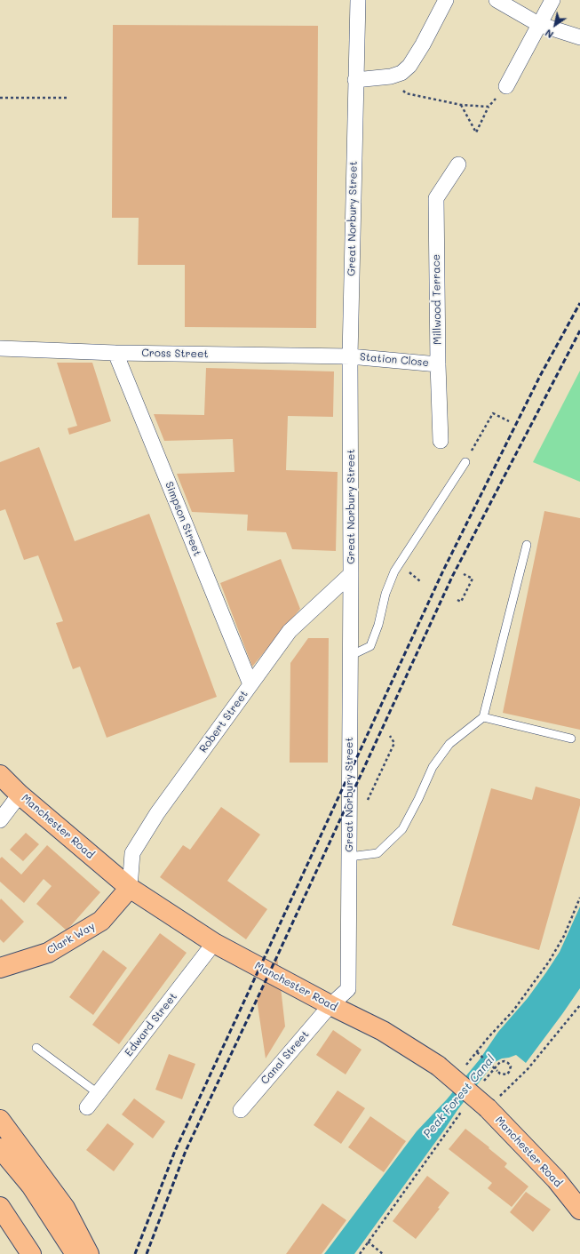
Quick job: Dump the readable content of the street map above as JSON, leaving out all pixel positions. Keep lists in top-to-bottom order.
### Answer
{
  "streets": {
    "main road": ["Manchester Road", "Clark Way"],
    "street": [
      "Great Norbury Street",
      "Millwood Terrace",
      "Cross Street",
      "Station Close",
      "Simpson Street",
      "Robert Street",
      "Edward Street",
      "Canal Street"
    ]
  },
  "crossings": [
    ["Great Norbury Street", "Cross Street"],
    ["Great Norbury Street", "Station Close"],
    ["Great Norbury Street", "Robert Street"],
    ["Great Norbury Street", "Manchester Road"],
    ["Great Norbury Street", "Canal Street"],
    ["Millwood Terrace", "Station Close"],
    ["Cross Street", "Station Close"],
    ["Cross Street", "Simpson Street"],
    ["Simpson Street", "Robert Street"],
    ["Robert Street", "Manchester Road"],
    ["Robert Street", "Clark Way"],
    ["Manchester Road", "Clark Way"],
    ["Manchester Road", "Edward Street"],
    ["Manchester Road", "Canal Street"]
  ],
  "water": ["Peak Forest Canal"],
  "north": "bottom left"
}
